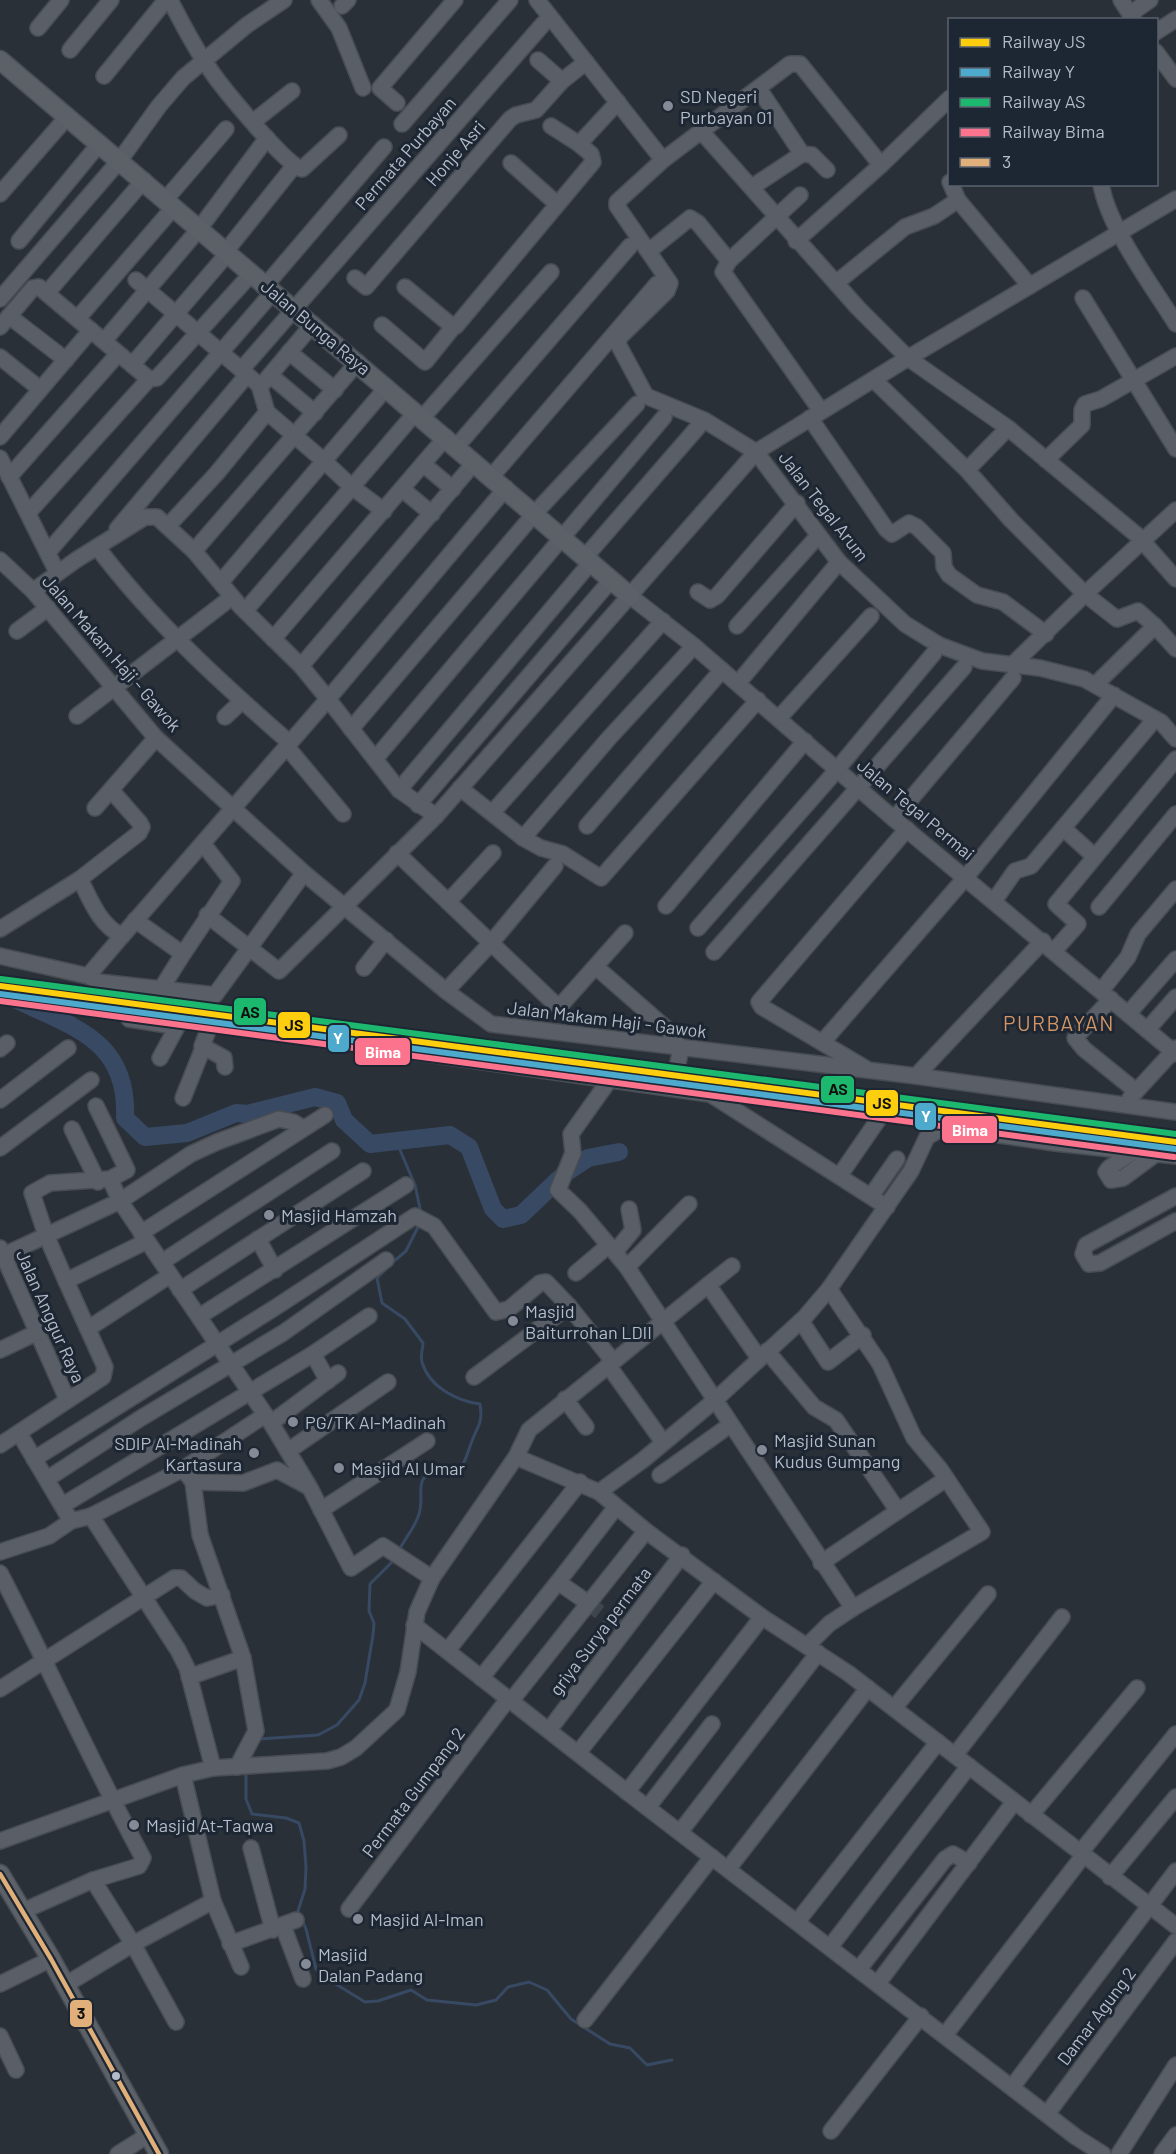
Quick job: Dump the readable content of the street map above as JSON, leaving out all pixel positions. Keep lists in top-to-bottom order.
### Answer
{
  "streets": {
    "main road": ["Jalan Bunga Raya"],
    "street": [
      "Permata Purbayan",
      "Honje Asri",
      "Jalan Tegal Arum",
      "Jalan Makam Haji - Gawok",
      "Jalan Tegal Permai",
      "Jalan Anggur Raya",
      "griya Surya permata",
      "Permata Gumpang 2",
      "Damar Agung 2"
    ]
  },
  "crossings": [
    ["Permata Purbayan", "Jalan Bunga Raya"],
    ["Jalan Bunga Raya", "Jalan Tegal Permai"]
  ],
  "districts": ["PURBAYAN"],
  "places": [
    "SD Negeri Purbayan 01",
    "Masjid Hamzah",
    "Masjid Baiturrohan LDII",
    "PG/TK Al-Madinah",
    "Masjid Sunan Kudus Gumpang",
    "SDIP Al-Madinah Kartasura",
    "Masjid Al Umar",
    "Masjid At-Taqwa",
    "Masjid Al-Iman",
    "Masjid Dalan Padang"
  ],
  "lines": [
    "rail line AS",
    "rail line JS",
    "rail line Y",
    "rail line Bima",
    "transit line 3"
  ],
  "legend": [
    "Railway JS",
    "Railway Y",
    "Railway AS",
    "Railway Bima",
    "3"
  ]
}
